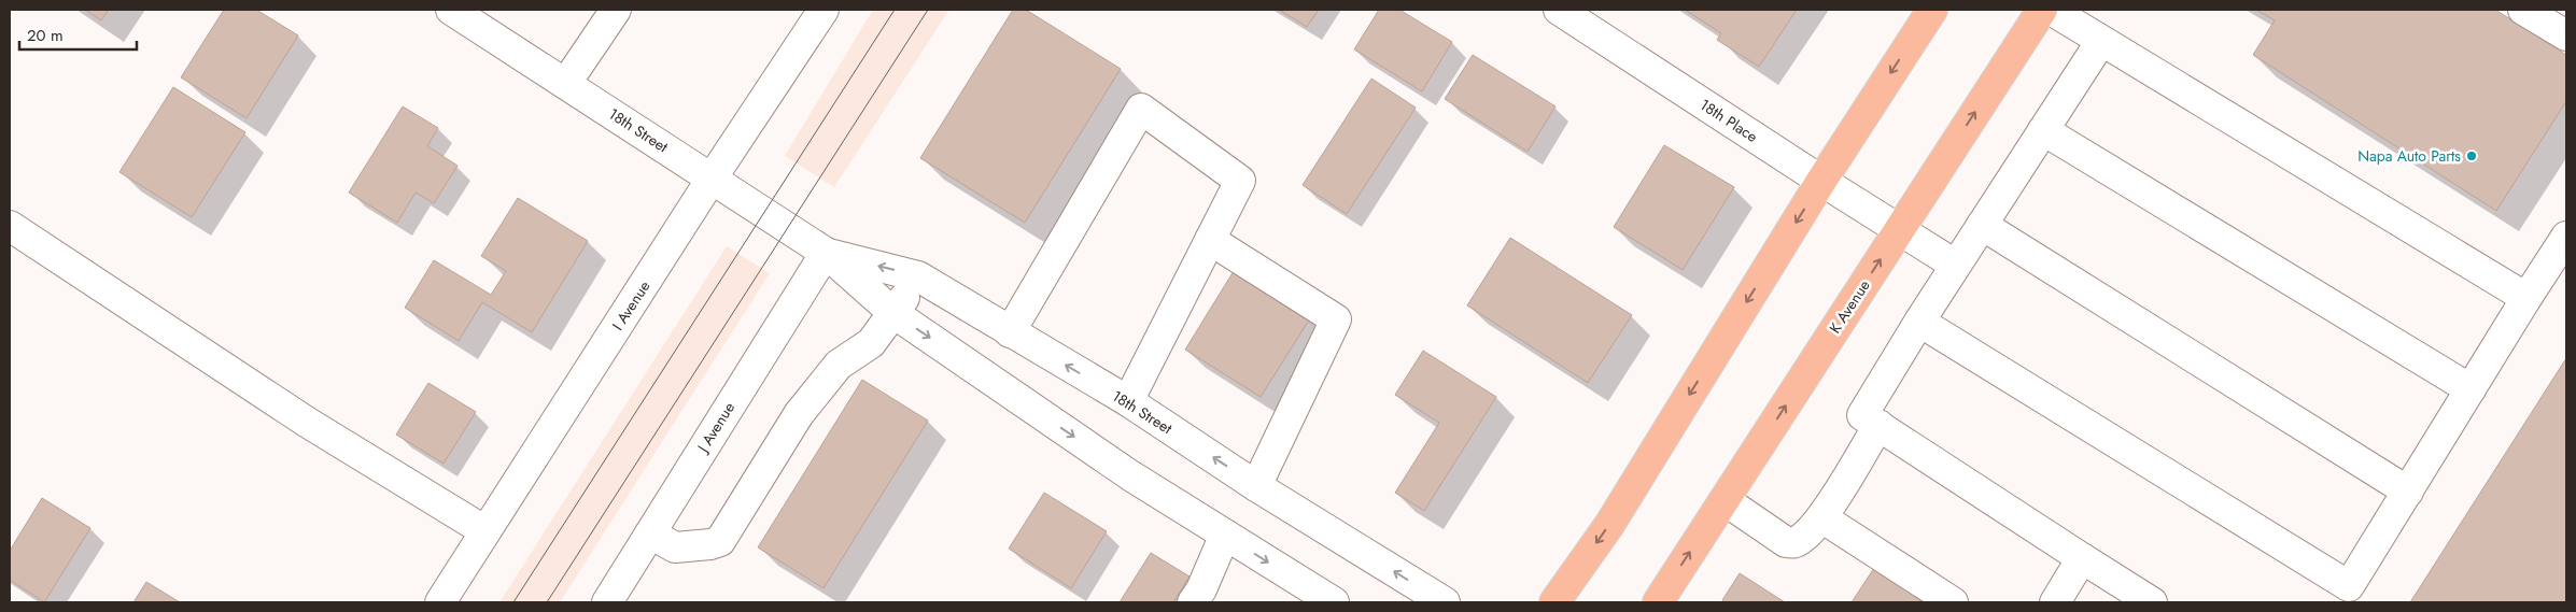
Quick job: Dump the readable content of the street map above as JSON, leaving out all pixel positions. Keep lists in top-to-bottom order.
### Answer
{
  "streets": {
    "main road": ["K Avenue"],
    "street": [
      "18th Place",
      "18th Street",
      "I Avenue",
      "J Avenue"
    ]
  },
  "crossings": [
    ["18th Place", "K Avenue"],
    ["18th Street", "I Avenue"],
    ["18th Street", "J Avenue"]
  ],
  "places": ["Napa Auto Parts"],
  "scale_bar": "20 m"
}
